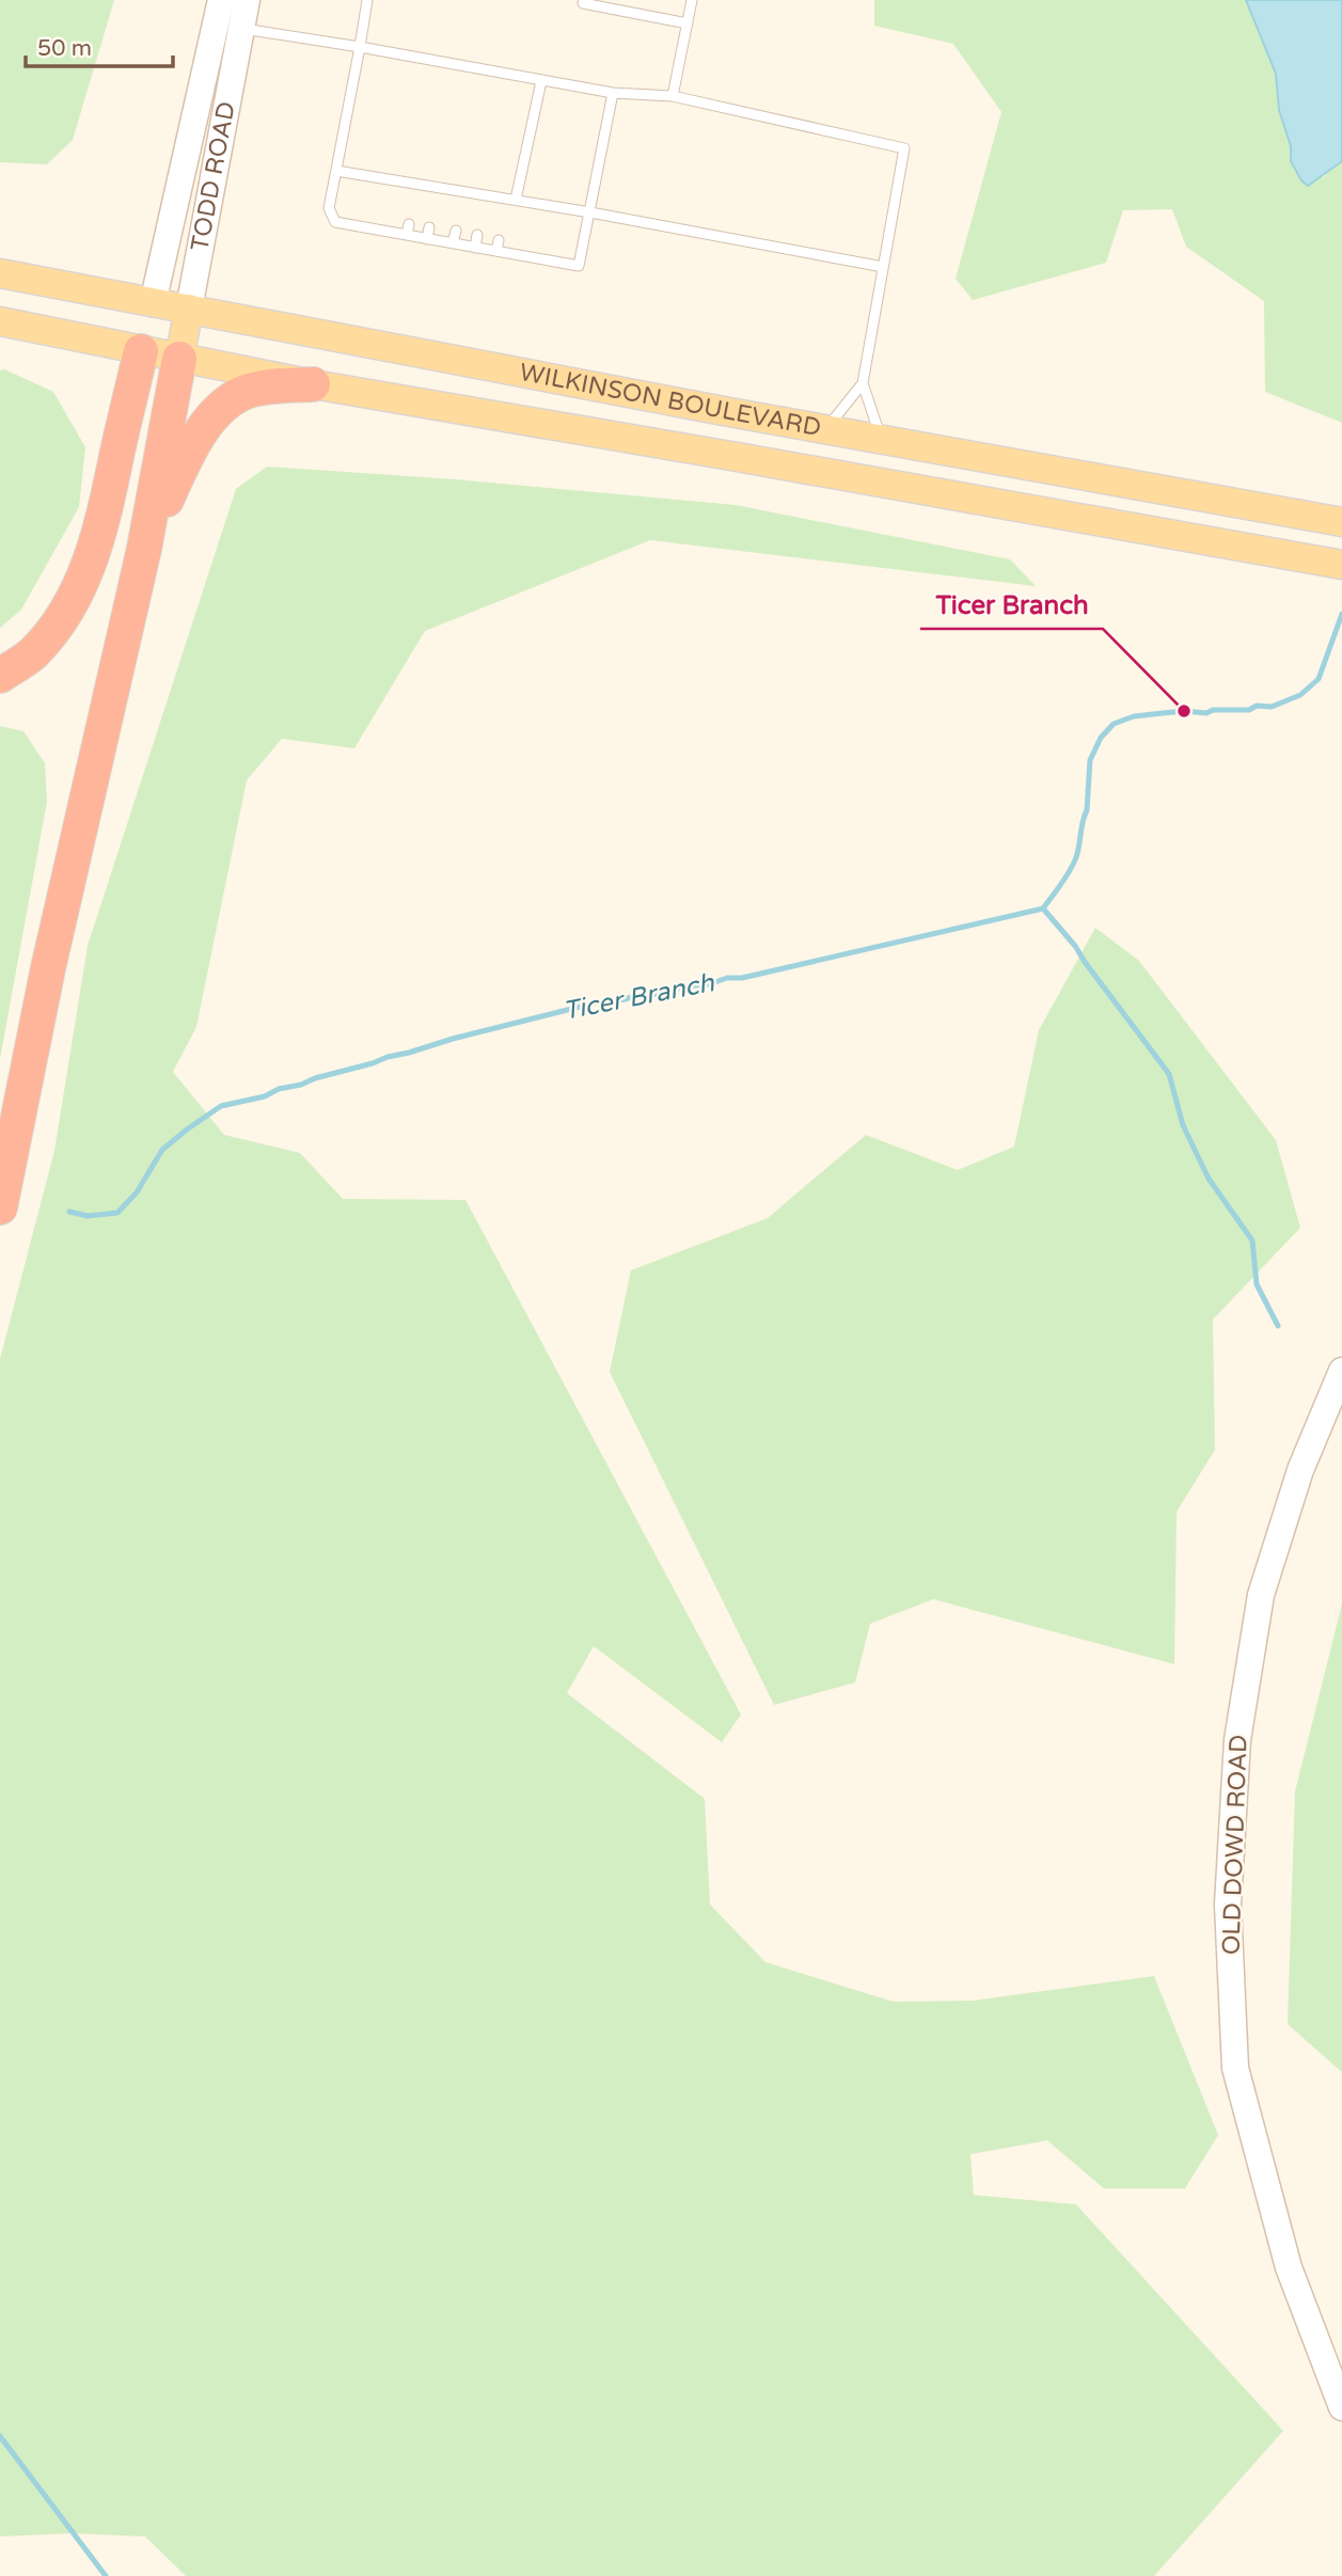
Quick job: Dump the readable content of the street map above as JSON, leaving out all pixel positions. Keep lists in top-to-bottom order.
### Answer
{
  "streets": {
    "main road": ["WILKINSON BOULEVARD"],
    "street": ["TODD ROAD", "OLD DOWD ROAD"]
  },
  "crossings": [
    ["TODD ROAD", "WILKINSON BOULEVARD"]
  ],
  "water": ["Ticer Branch"],
  "places": ["Ticer Branch"],
  "scale_bar": "50 m"
}
